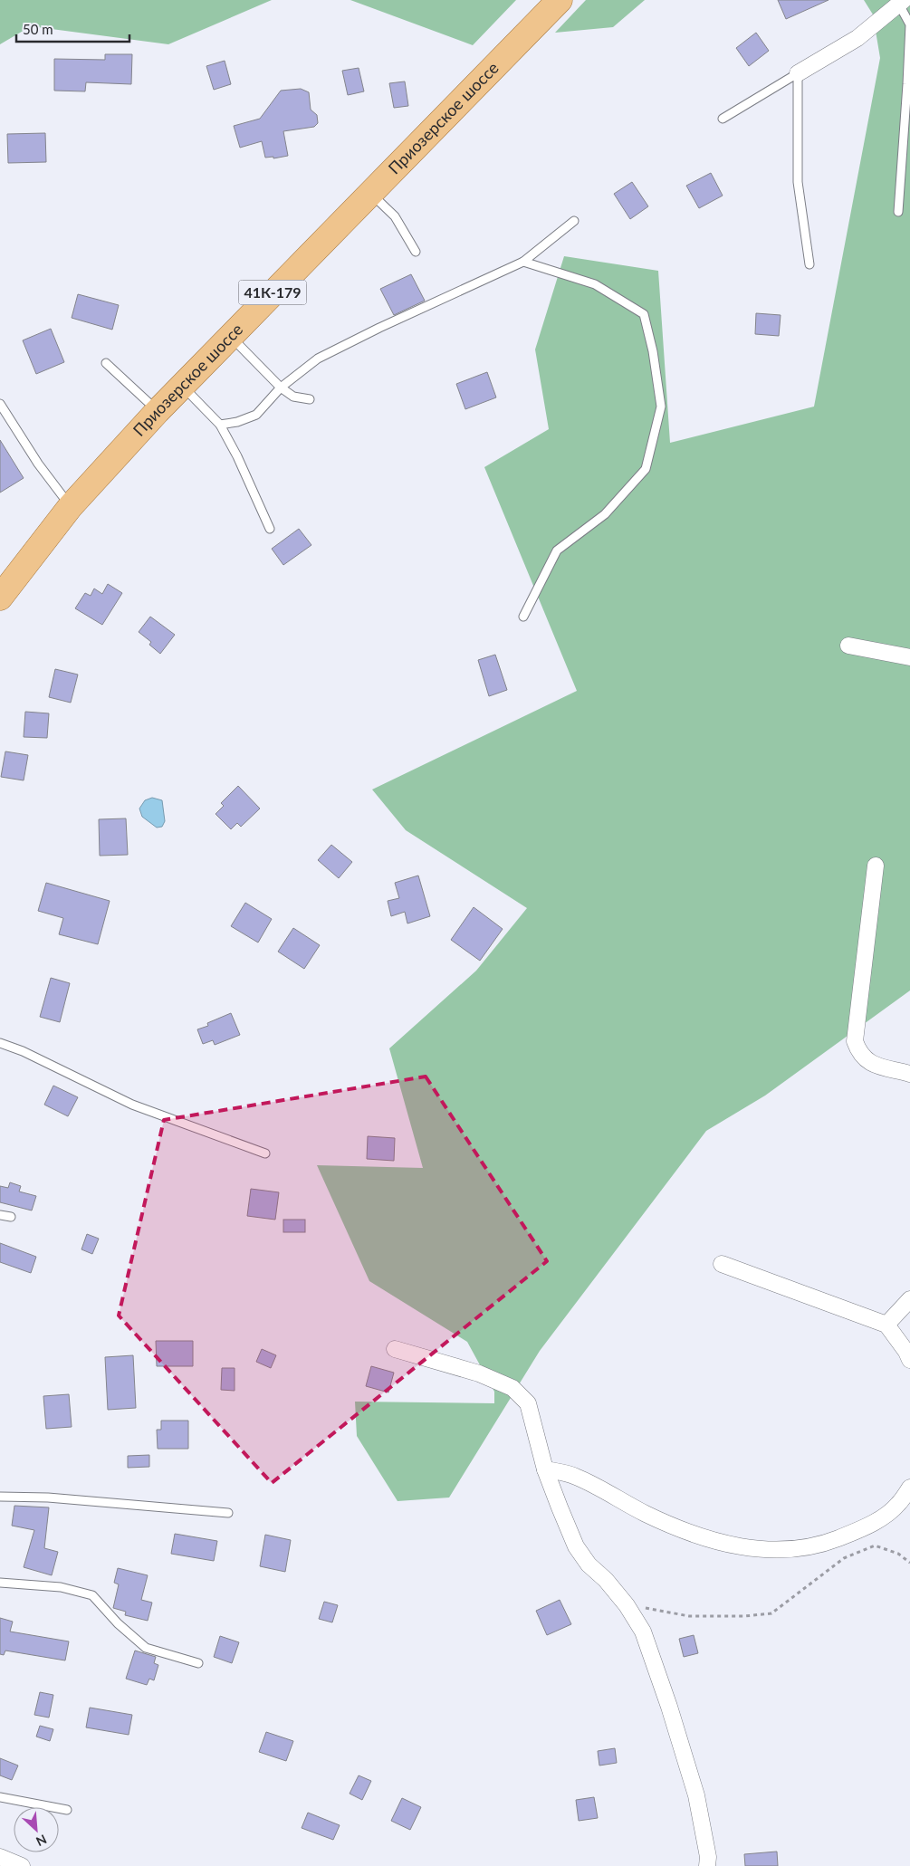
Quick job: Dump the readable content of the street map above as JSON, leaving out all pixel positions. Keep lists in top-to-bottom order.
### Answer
{
  "streets": {
    "main road": ["Приозерское шоссе", "41К-179"]
  },
  "scale_bar": "50 m",
  "north": "bottom right"
}
